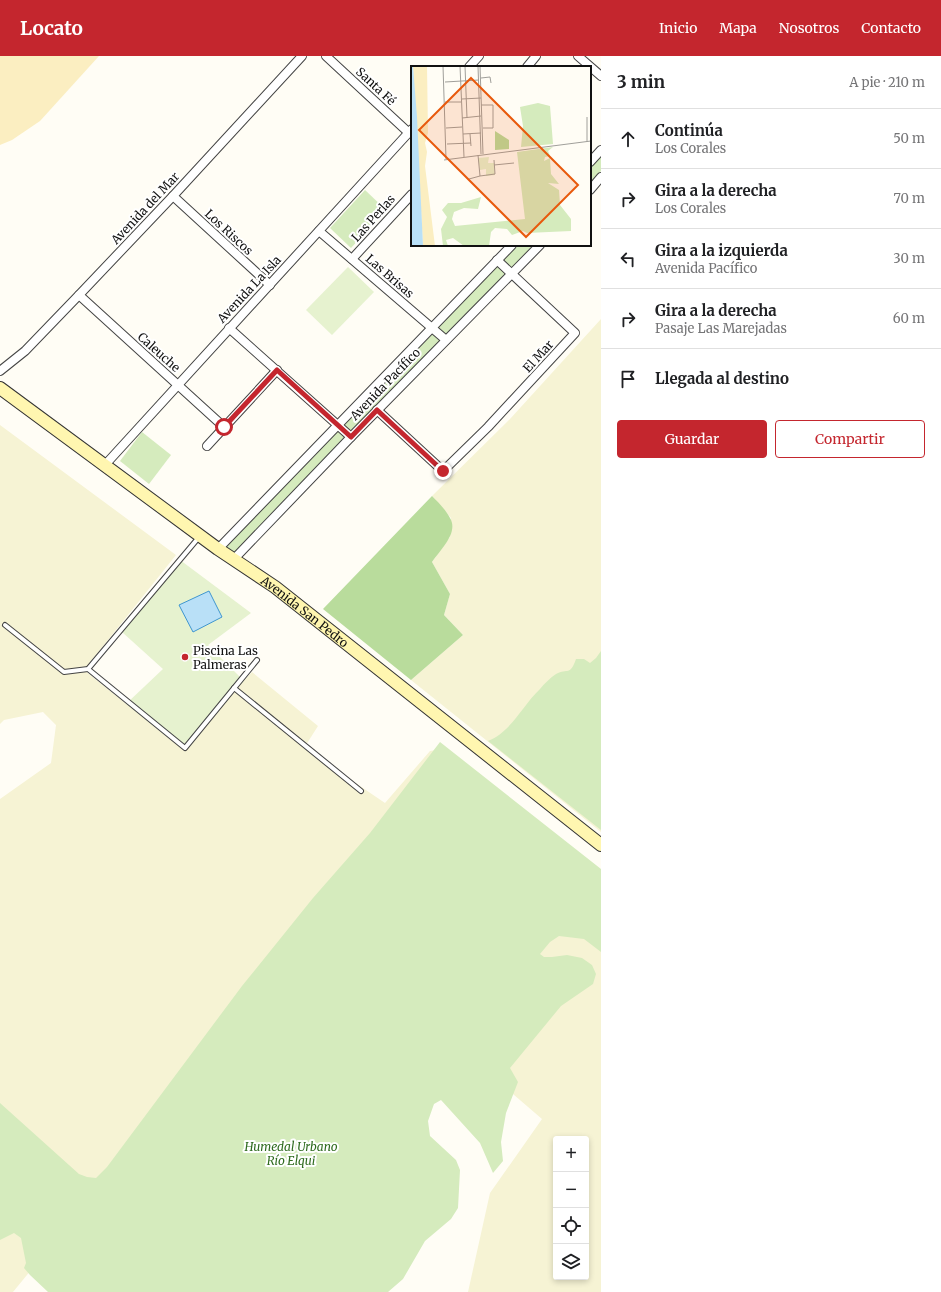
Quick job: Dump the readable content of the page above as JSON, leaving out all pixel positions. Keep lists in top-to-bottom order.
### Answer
{
  "streets": {
    "street": [
      "Santa Fé",
      "Avenida del Mar",
      "Las Perlas",
      "Los Riscos",
      "Las Brisas",
      "Avenida La Isla",
      "Caleuche",
      "El Mar",
      "Avenida Pacífico",
      "Avenida San Pedro"
    ]
  },
  "crossings": [
    ["Santa Fé", "Avenida La Isla"],
    ["Avenida del Mar", "Los Riscos"],
    ["Avenida del Mar", "Caleuche"],
    ["Las Perlas", "Las Brisas"],
    ["Los Riscos", "Avenida La Isla"],
    ["Las Brisas", "Avenida La Isla"],
    ["Las Brisas", "Avenida Pacífico"],
    ["Avenida La Isla", "Caleuche"],
    ["Avenida La Isla", "Avenida San Pedro"],
    ["El Mar", "Avenida Pacífico"],
    ["Avenida Pacífico", "Avenida San Pedro"]
  ],
  "parks": ["Humedal Urbano Río Elqui"],
  "places": ["Piscina Las Palmeras"],
  "page": {
    "header": "Locato",
    "nav": [
      "Inicio",
      "Mapa",
      "Nosotros",
      "Contacto"
    ],
    "heading": ["3 min", "A pie · 210 m"],
    "list": [
      ["Continúa", "Los Corales", "50 m"],
      ["Gira a la derecha", "Los Corales", "70 m"],
      ["Gira a la izquierda", "Avenida Pacífico", "30 m"],
      ["Gira a la derecha", "Pasaje Las Marejadas", "60 m"],
      "Llegada al destino"
    ],
    "buttons": ["Guardar", "Compartir"],
    "map_buttons": ["+", "−"]
  }
}
